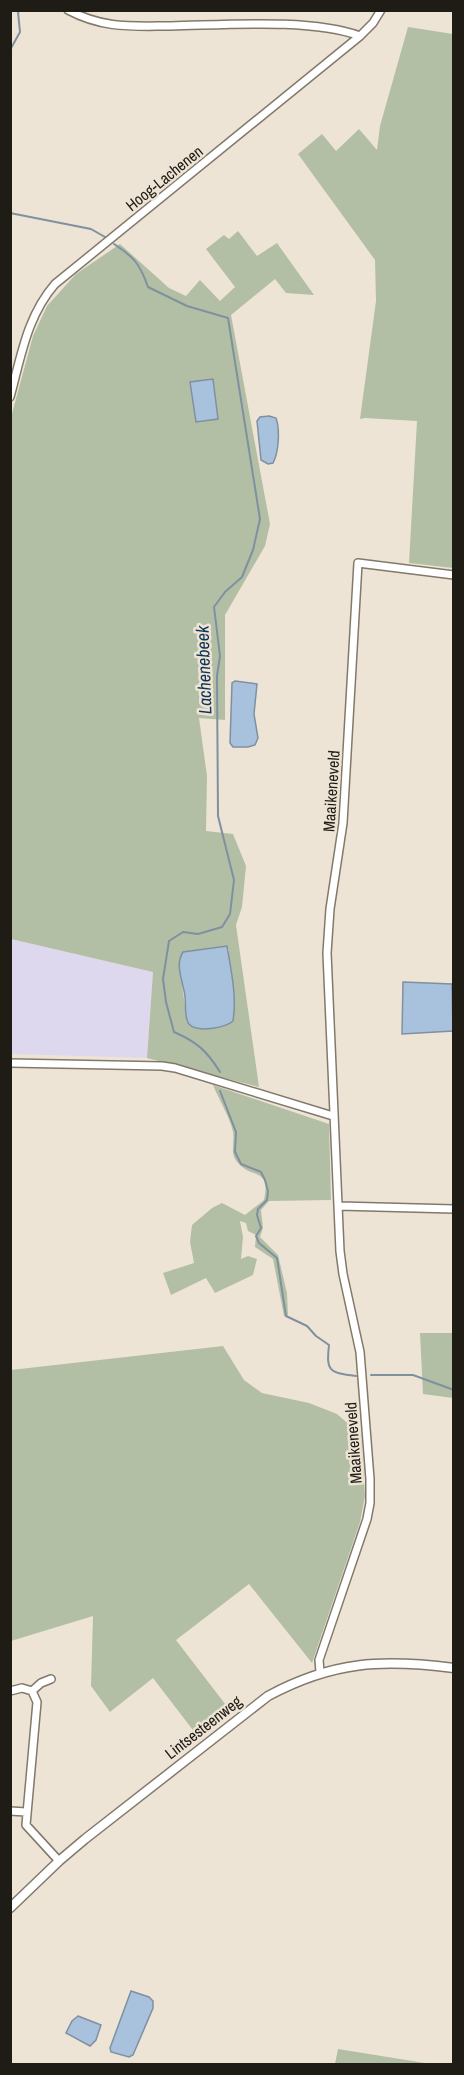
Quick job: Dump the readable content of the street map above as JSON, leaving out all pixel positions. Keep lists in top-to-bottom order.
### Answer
{
  "streets": {
    "street": ["Hoog-Lachenen", "Maaikeneveld", "Lintsesteenweg"]
  },
  "crossings": [
    ["Maaikeneveld", "Lintsesteenweg"]
  ],
  "water": ["Lachenebeek"]
}
